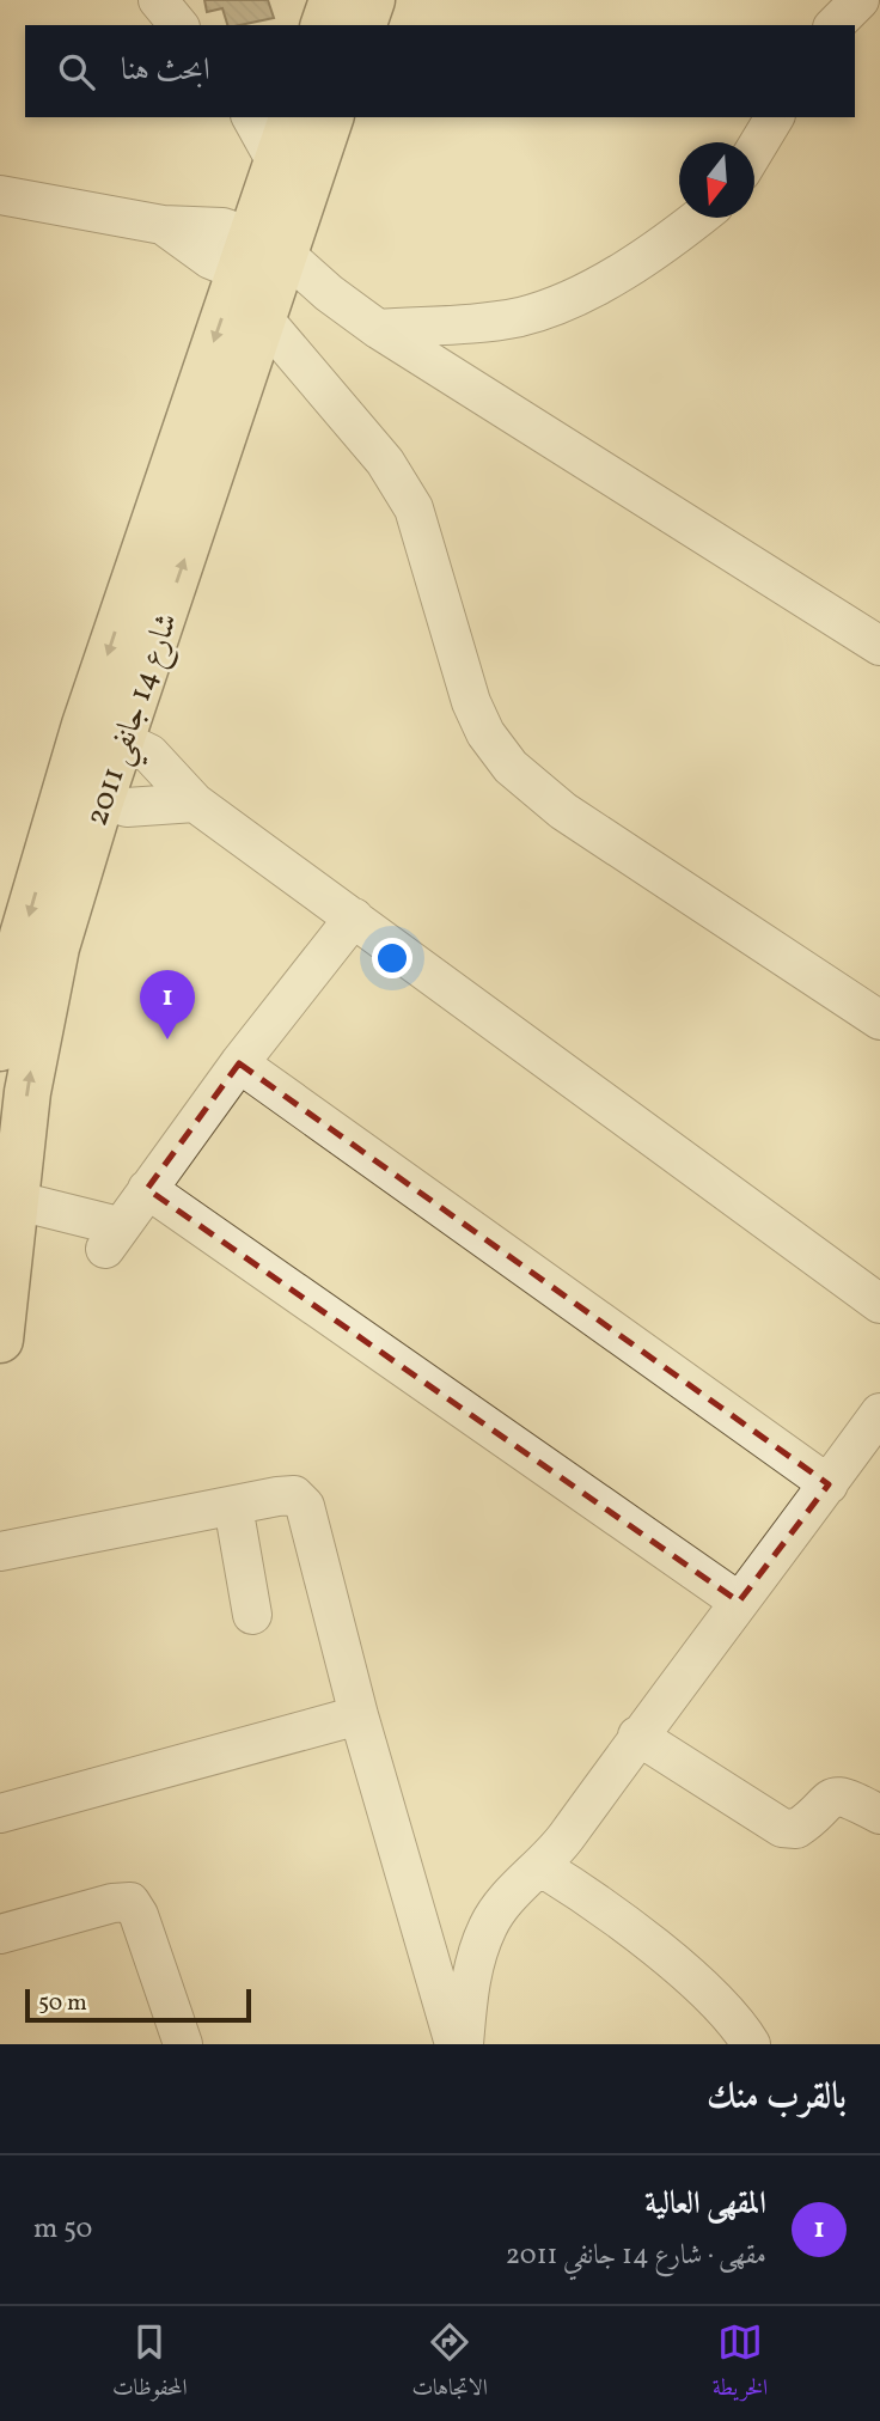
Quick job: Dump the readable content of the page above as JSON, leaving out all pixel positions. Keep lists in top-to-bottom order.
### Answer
{
  "streets": {
    "main road": ["شارع 14 جانفي 2011"]
  },
  "scale_bar": "50 m",
  "north": "bottom",
  "page": {
    "search": "ابحث هنا",
    "pins": "1",
    "scale": "50 m",
    "heading": "بالقرب منك",
    "list": [
      {
        "mark": "1",
        "name": "المقهى العالية",
        "note": "مقهى · شارع 14 جانفي 2011",
        "value": "50 m"
      }
    ],
    "nav": ["الخريطة", "الاتجاهات", "المحفوظات"]
  }
}
